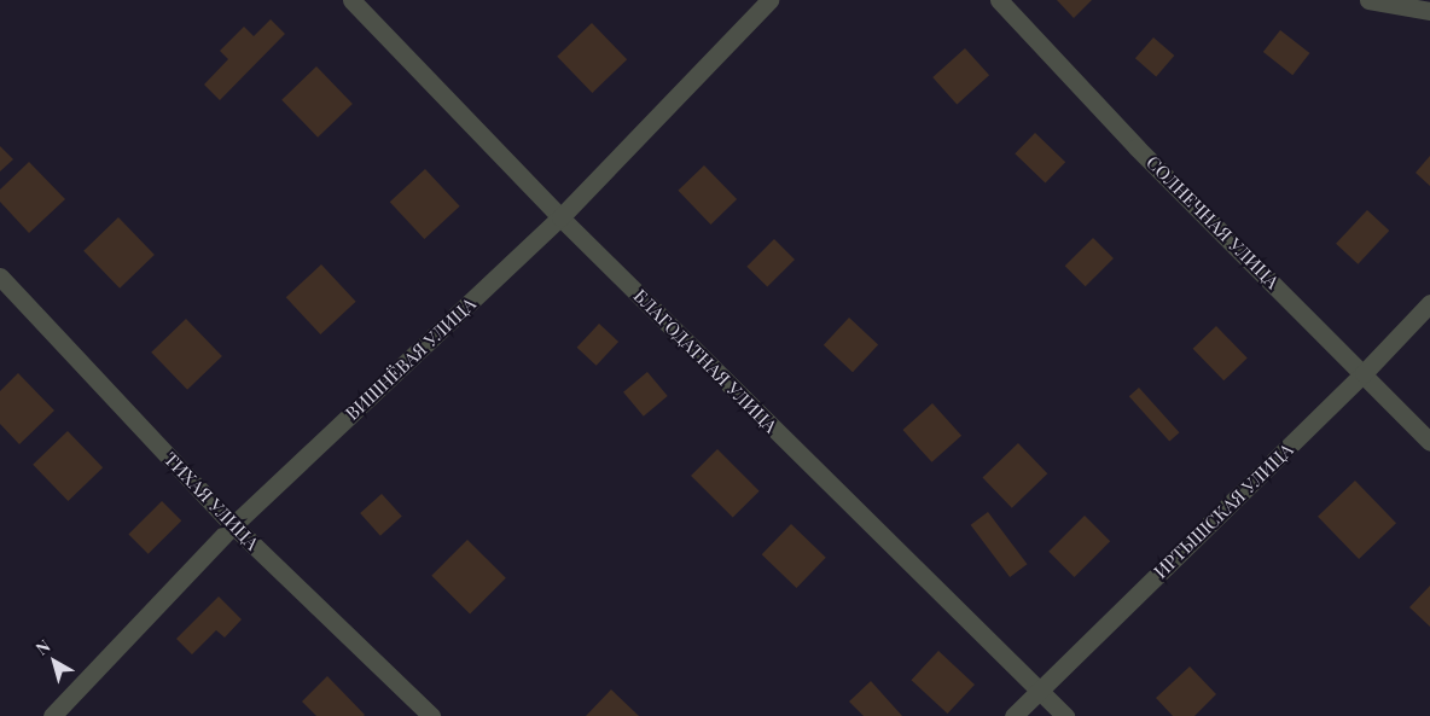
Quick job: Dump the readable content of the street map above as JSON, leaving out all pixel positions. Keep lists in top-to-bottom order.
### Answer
{
  "streets": {
    "street": [
      "СОЛНЕЧНАЯ УЛИЦА",
      "ВИШНЁВАЯ УЛИЦА",
      "БЛАГОДАТНАЯ УЛИЦА",
      "ТИХАЯ УЛИЦА",
      "ИРТЫШСКАЯ УЛИЦА"
    ]
  },
  "crossings": [
    ["СОЛНЕЧНАЯ УЛИЦА", "ИРТЫШСКАЯ УЛИЦА"],
    ["ВИШНЁВАЯ УЛИЦА", "БЛАГОДАТНАЯ УЛИЦА"],
    ["ВИШНЁВАЯ УЛИЦА", "ТИХАЯ УЛИЦА"],
    ["БЛАГОДАТНАЯ УЛИЦА", "ИРТЫШСКАЯ УЛИЦА"]
  ],
  "north": "top left"
}
